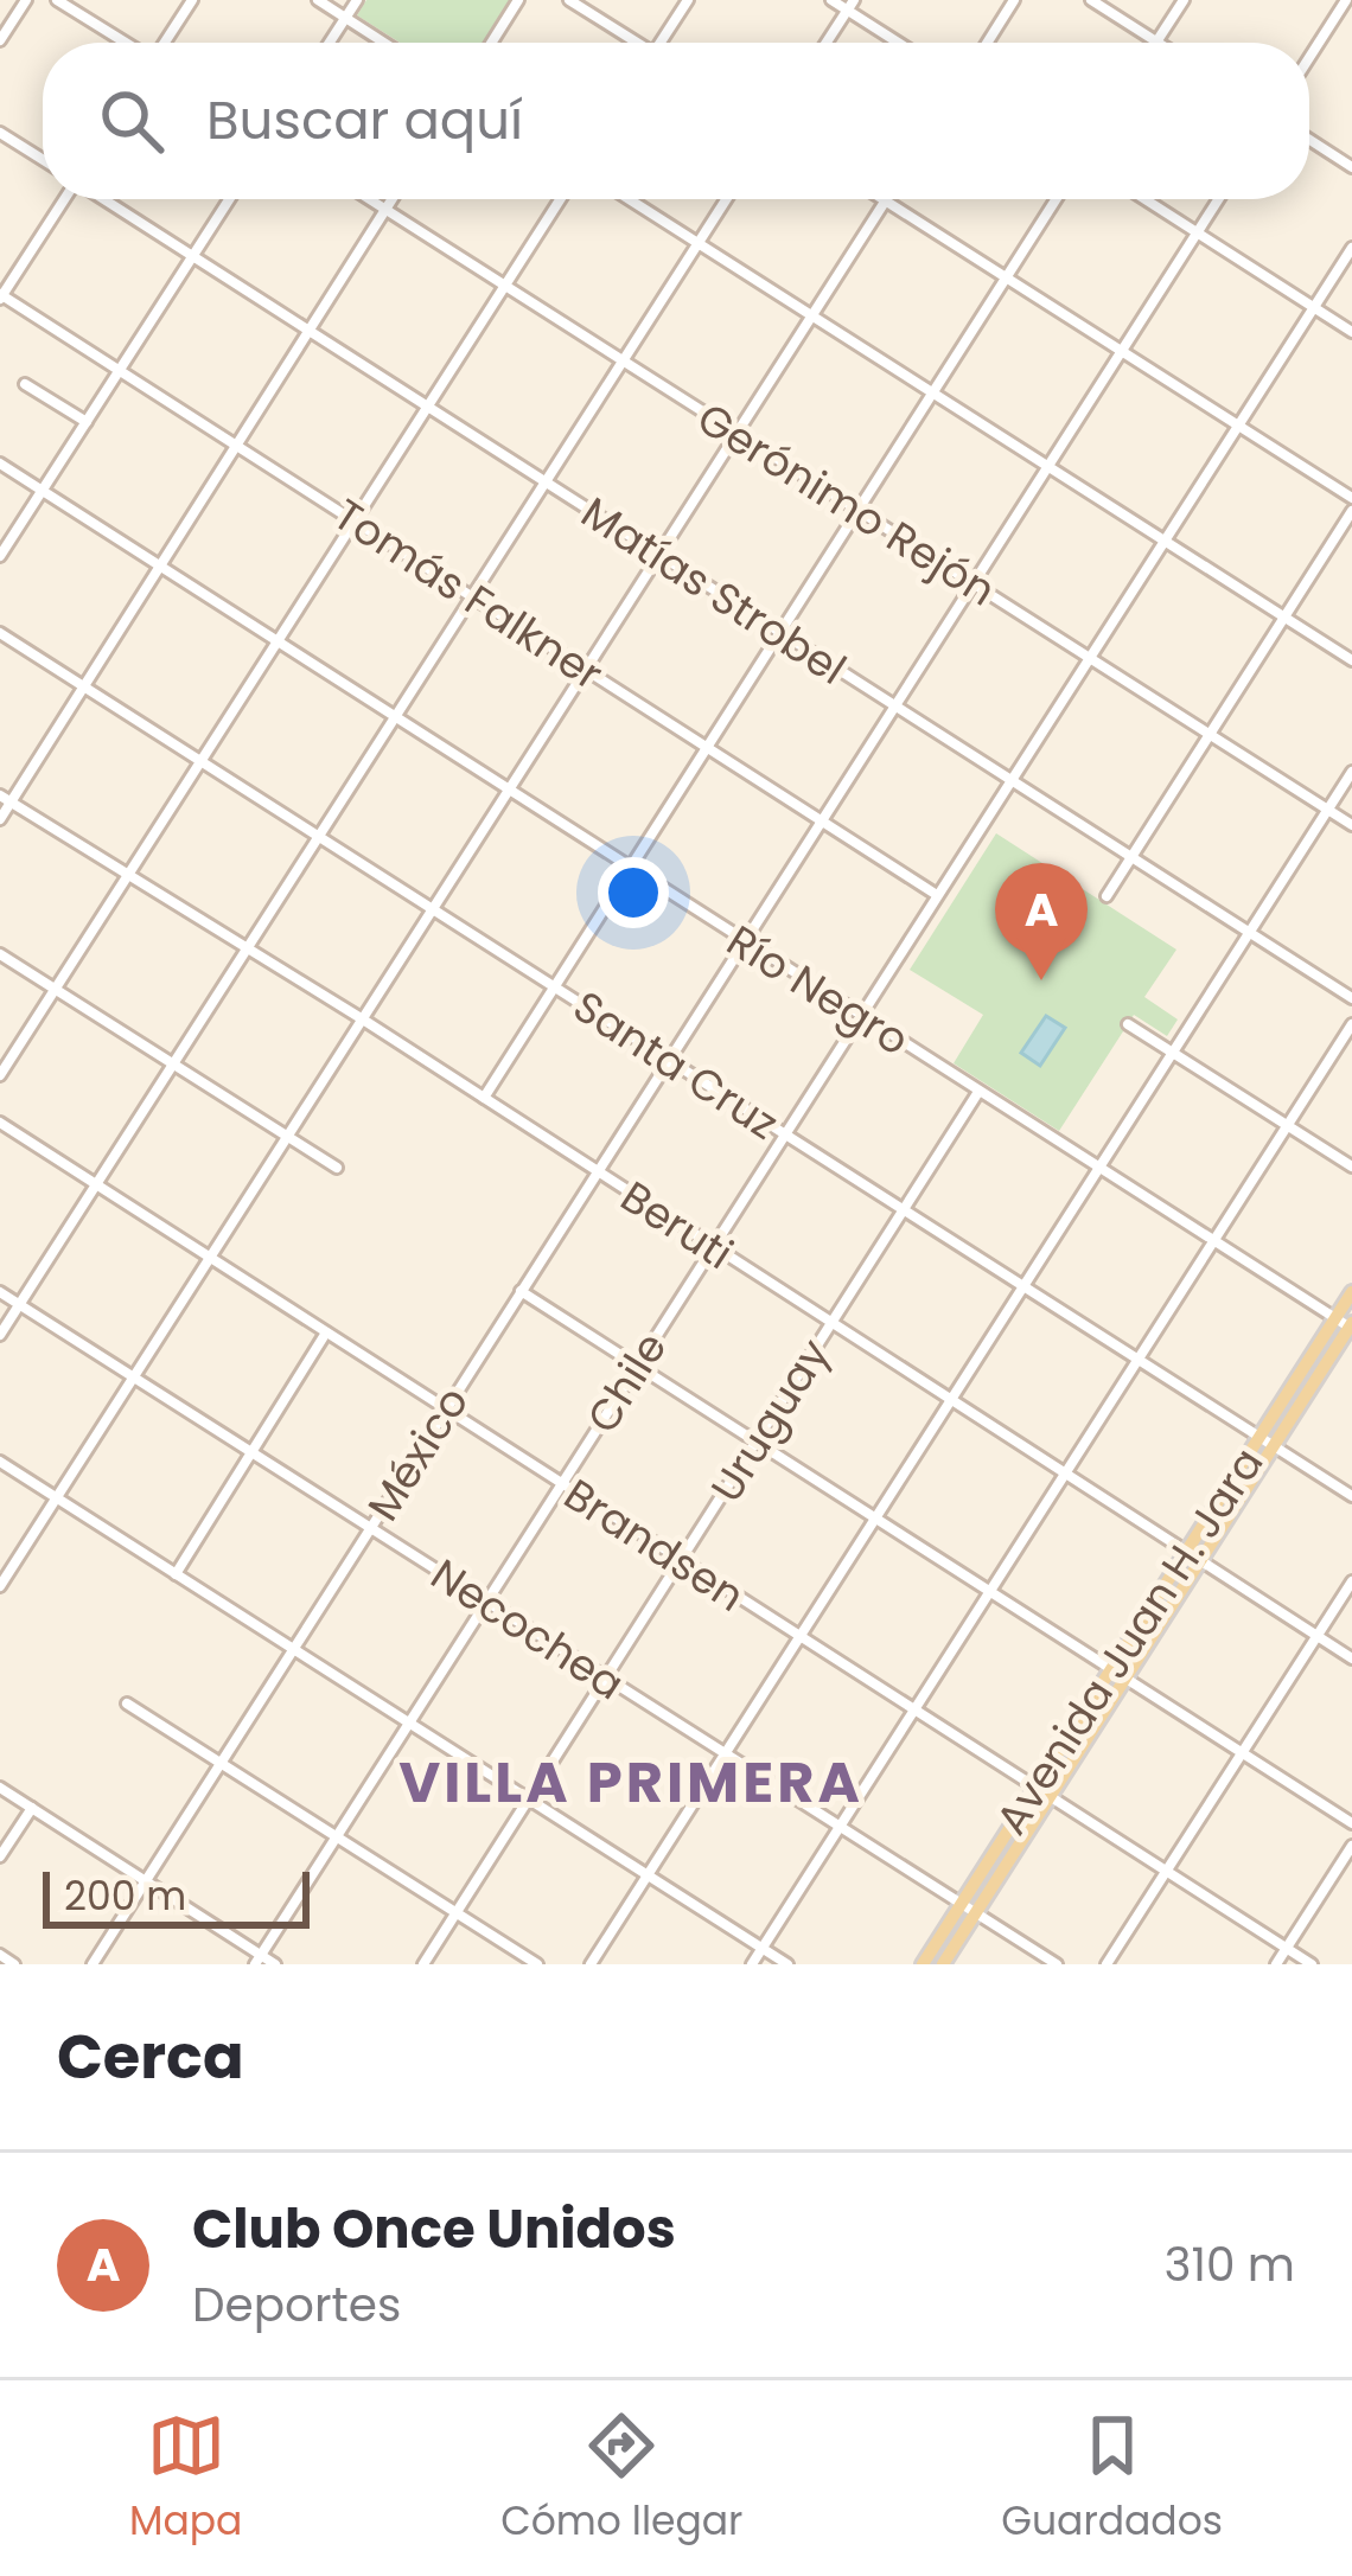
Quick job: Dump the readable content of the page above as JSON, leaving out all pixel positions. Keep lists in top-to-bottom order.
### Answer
{
  "streets": {
    "main road": ["Avenida Juan H. Jara"],
    "street": [
      "Gerónimo Rejón",
      "Matías Strobel",
      "Tomás Falkner",
      "Río Negro",
      "Santa Cruz",
      "Beruti",
      "Chile",
      "Uruguay",
      "México",
      "Brandsen",
      "Necochea"
    ]
  },
  "crossings": [
    ["Gerónimo Rejón", "Chile"],
    ["Gerónimo Rejón", "México"],
    ["Matías Strobel", "Chile"],
    ["Matías Strobel", "México"],
    ["Tomás Falkner", "Chile"],
    ["Tomás Falkner", "México"],
    ["Río Negro", "Chile"],
    ["Río Negro", "Uruguay"],
    ["Río Negro", "México"],
    ["Río Negro", "Avenida Juan H. Jara"],
    ["Santa Cruz", "Chile"],
    ["Santa Cruz", "Uruguay"],
    ["Santa Cruz", "México"],
    ["Santa Cruz", "Avenida Juan H. Jara"],
    ["Beruti", "Chile"],
    ["Beruti", "Uruguay"],
    ["Beruti", "México"],
    ["Beruti", "Avenida Juan H. Jara"],
    ["Chile", "Brandsen"],
    ["Chile", "Necochea"],
    ["Uruguay", "Brandsen"],
    ["Uruguay", "Necochea"],
    ["México", "Brandsen"],
    ["México", "Necochea"],
    ["Brandsen", "Avenida Juan H. Jara"],
    ["Necochea", "Avenida Juan H. Jara"]
  ],
  "districts": ["VILLA PRIMERA"],
  "scale_bar": "200 m",
  "page": {
    "search": "Buscar aquí",
    "pins": "A",
    "scale": "200 m",
    "heading": "Cerca",
    "list": [
      {
        "mark": "A",
        "name": "Club Once Unidos",
        "note": "Deportes",
        "value": "310 m"
      }
    ],
    "nav": ["Mapa", "Cómo llegar", "Guardados"]
  }
}
